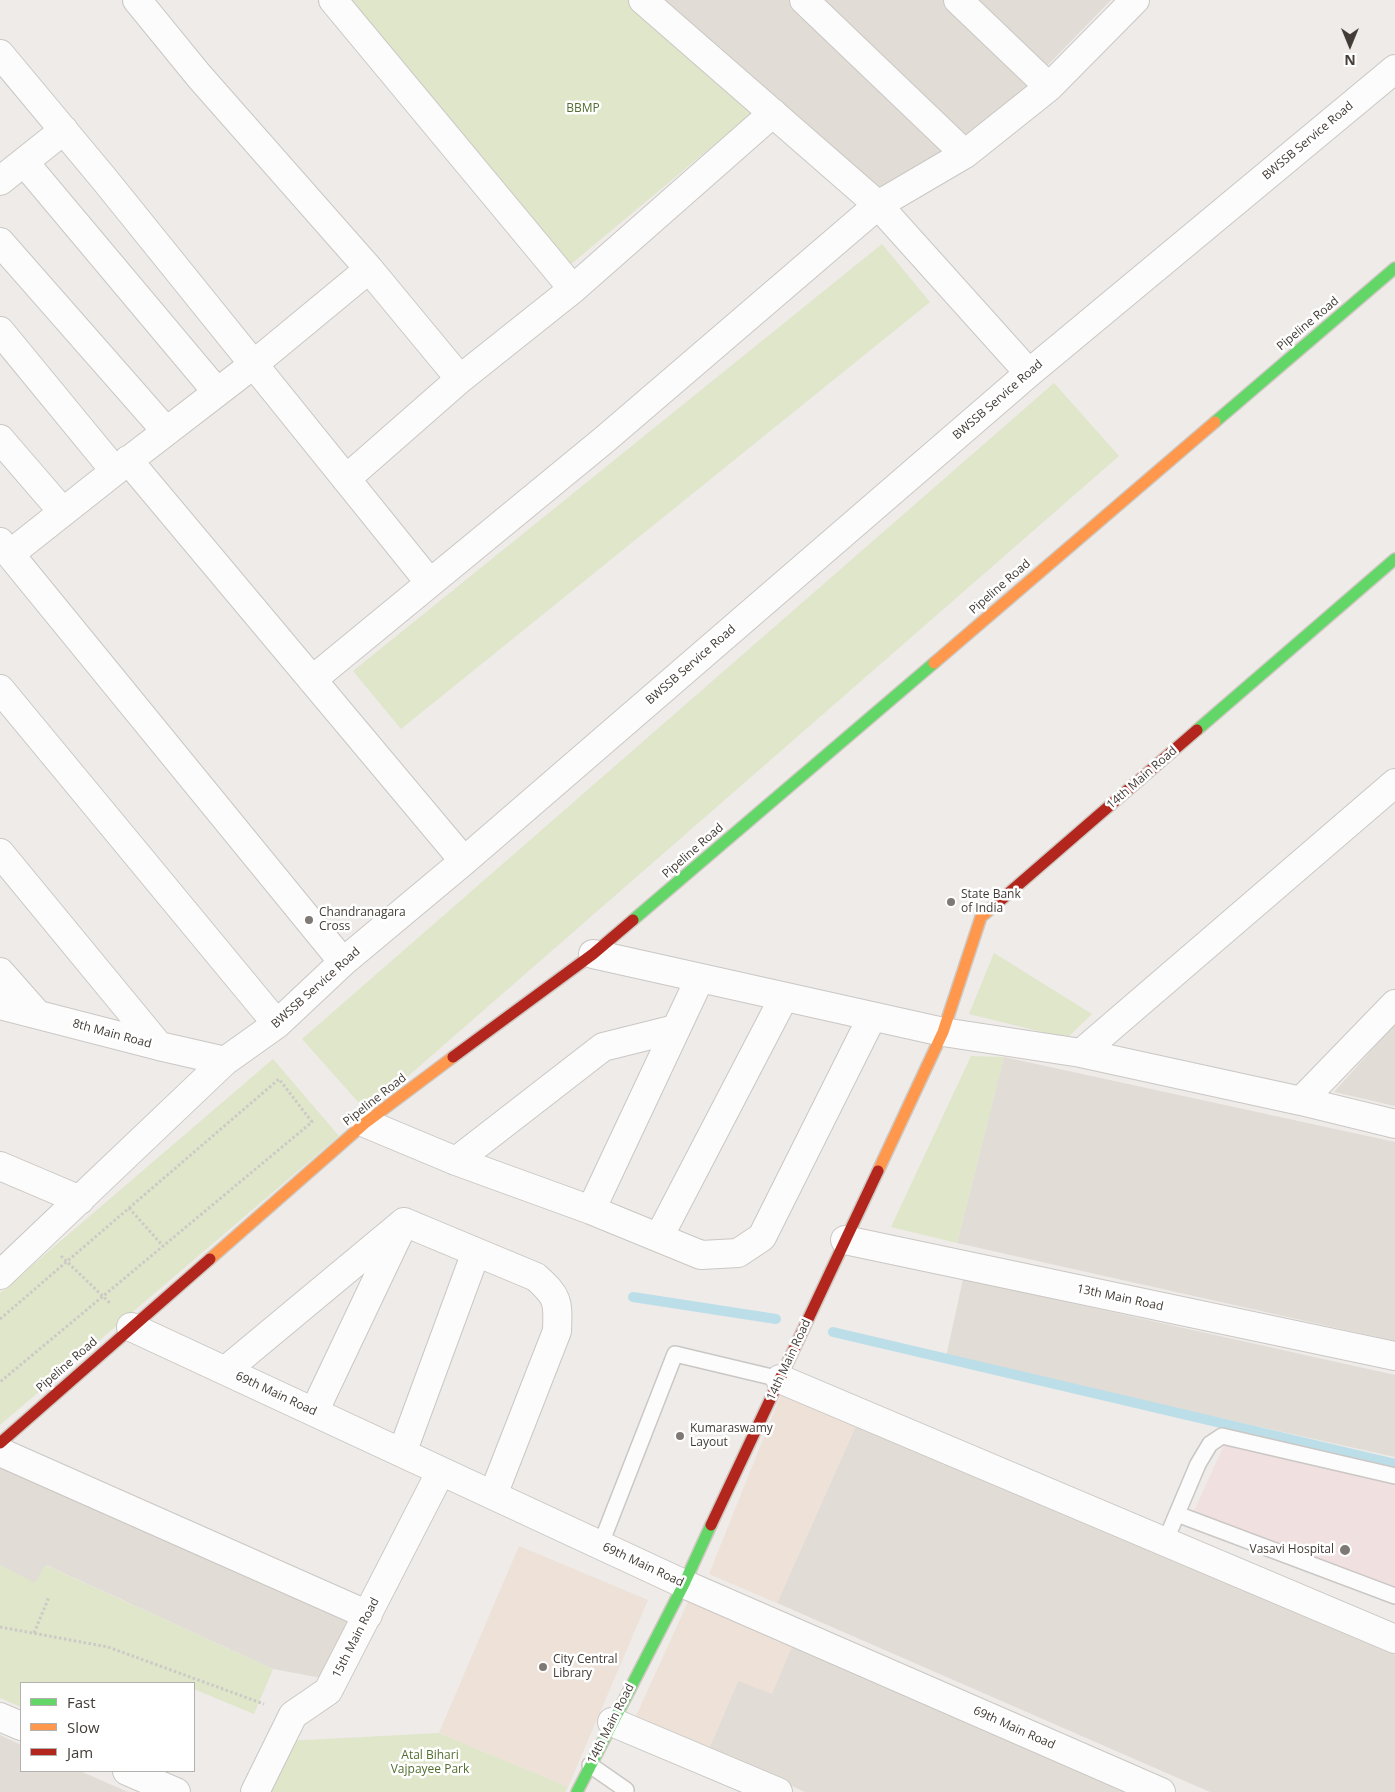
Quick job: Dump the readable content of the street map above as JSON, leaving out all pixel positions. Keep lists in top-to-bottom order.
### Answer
{
  "streets": {
    "street": [
      "BWSSB Service Road",
      "Pipeline Road",
      "14th Main Road",
      "8th Main Road",
      "13th Main Road",
      "69th Main Road",
      "15th Main Road"
    ]
  },
  "crossings": [
    ["BWSSB Service Road", "8th Main Road"],
    ["Pipeline Road", "69th Main Road"],
    ["14th Main Road", "13th Main Road"],
    ["14th Main Road", "69th Main Road"],
    ["69th Main Road", "15th Main Road"]
  ],
  "parks": ["BBMP", "Atal Bihari Vajpayee Park"],
  "places": [
    "State Bank of India",
    "Chandranagara Cross",
    "Kumaraswamy Layout",
    "Vasavi Hospital",
    "City Central Library"
  ],
  "legend": ["Fast", "Slow", "Jam"],
  "north": "bottom"
}
